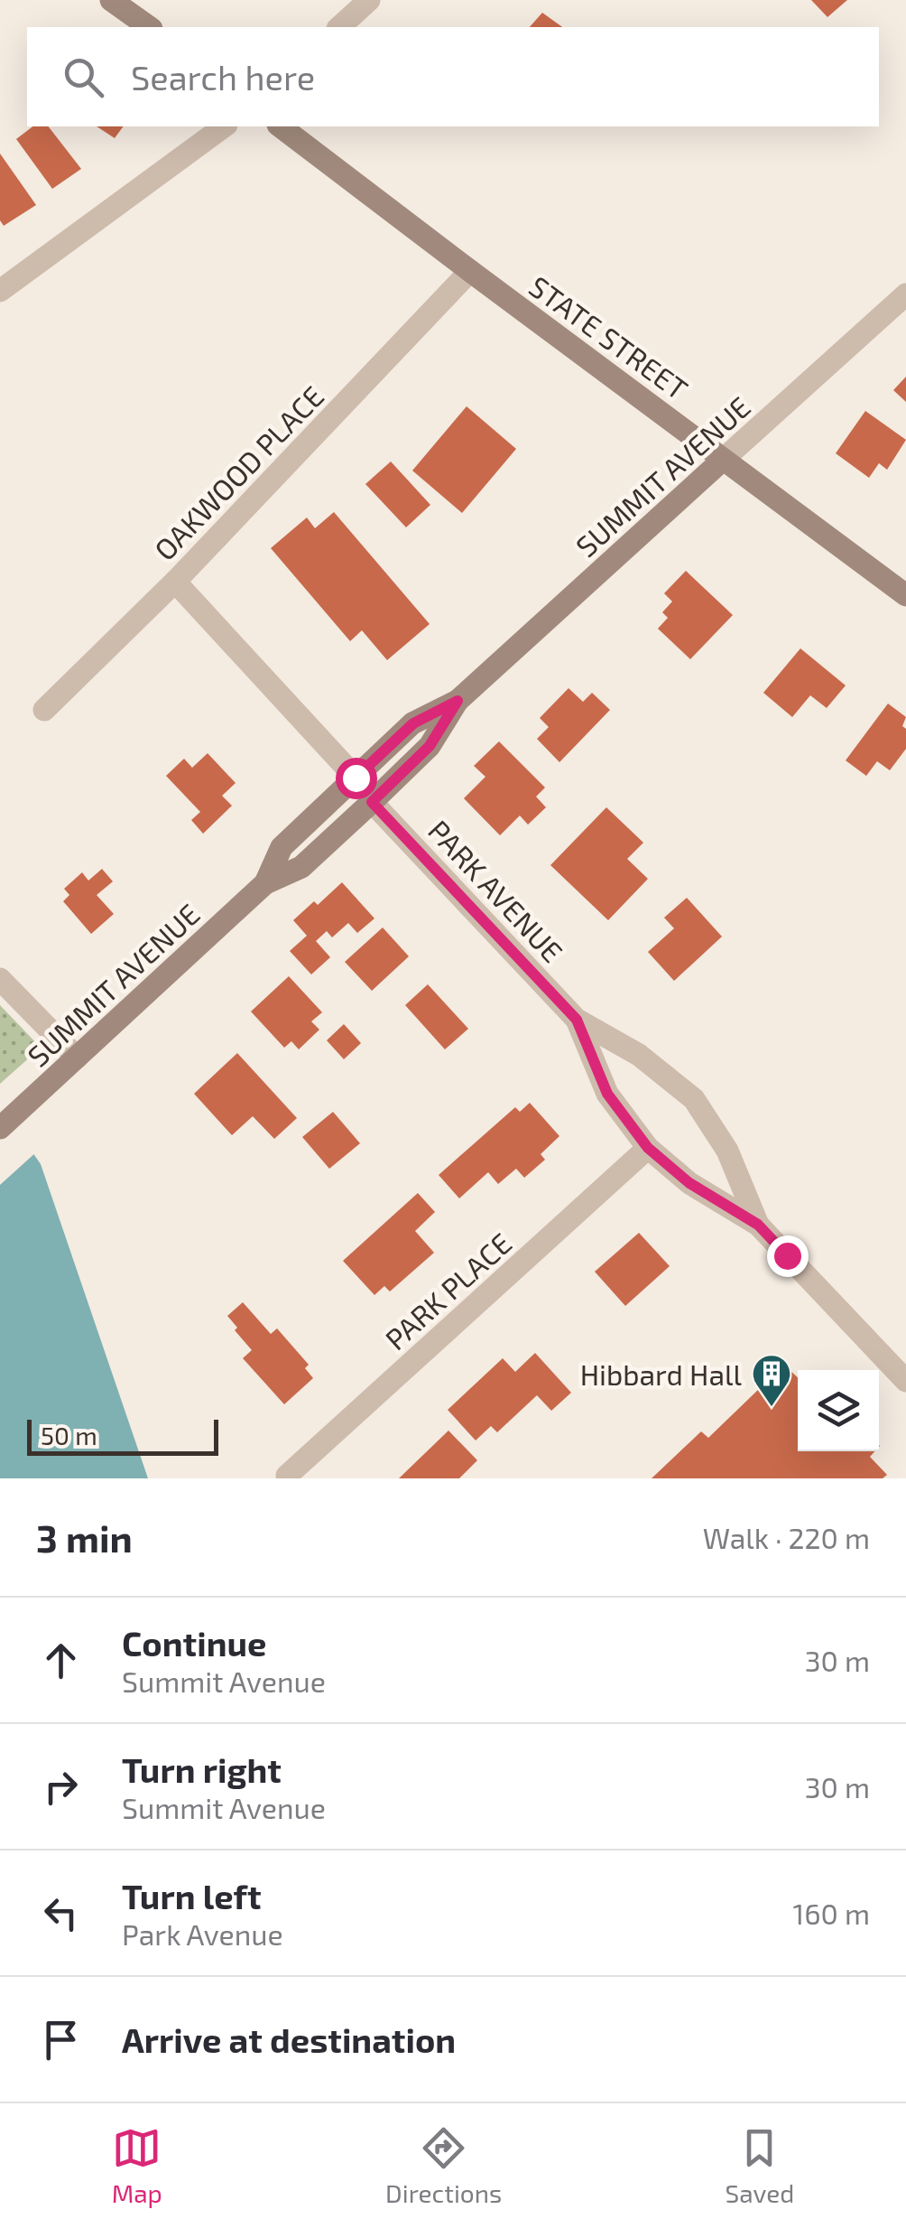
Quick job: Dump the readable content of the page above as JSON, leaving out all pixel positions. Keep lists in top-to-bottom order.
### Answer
{
  "streets": {
    "main road": ["STATE STREET", "SUMMIT AVENUE"],
    "street": ["OAKWOOD PLACE", "PARK AVENUE", "PARK PLACE"]
  },
  "crossings": [
    ["STATE STREET", "OAKWOOD PLACE"],
    ["STATE STREET", "SUMMIT AVENUE"],
    ["SUMMIT AVENUE", "PARK AVENUE"],
    ["PARK AVENUE", "PARK PLACE"]
  ],
  "places": {
    "building": ["Hibbard Hall"]
  },
  "scale_bar": "50 m",
  "page": {
    "search": "Search here",
    "scale": "50 m",
    "heading": ["3 min", "Walk · 220 m"],
    "list": [
      ["Continue", "Summit Avenue", "30 m"],
      ["Turn right", "Summit Avenue", "30 m"],
      ["Turn left", "Park Avenue", "160 m"],
      "Arrive at destination"
    ],
    "nav": ["Map", "Directions", "Saved"]
  }
}
